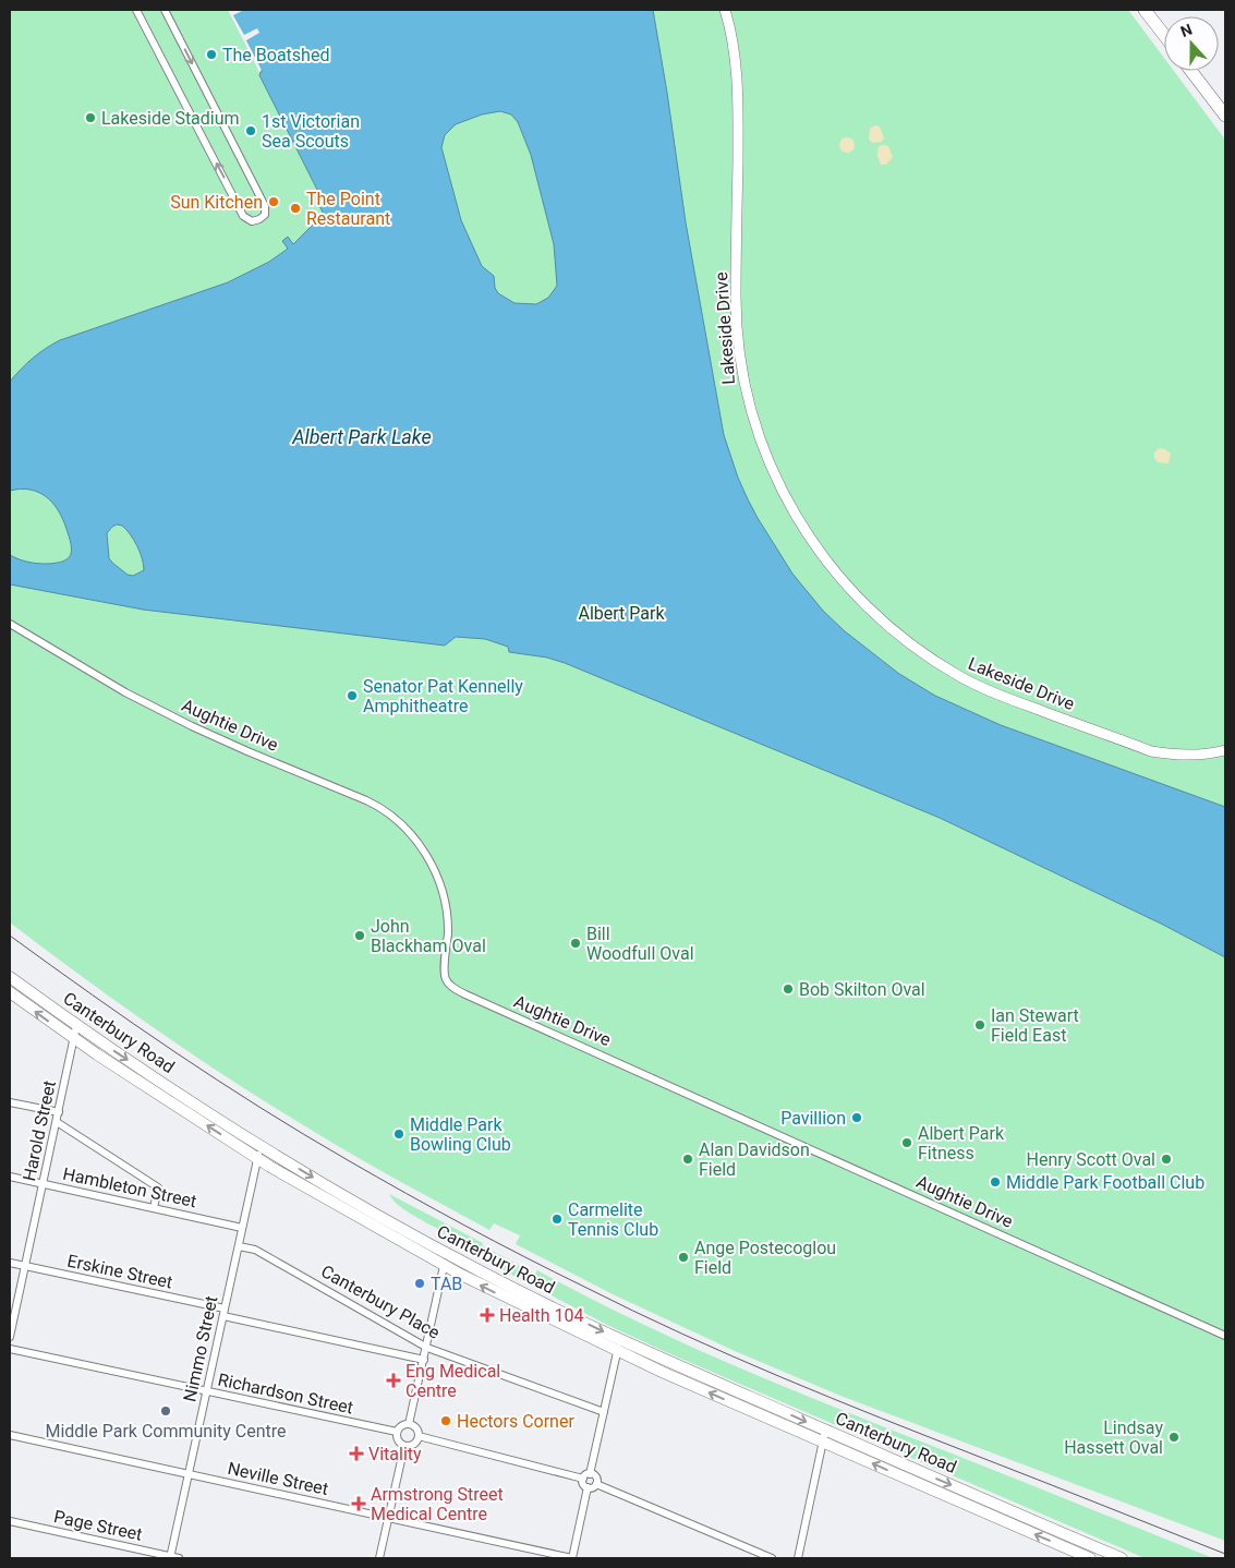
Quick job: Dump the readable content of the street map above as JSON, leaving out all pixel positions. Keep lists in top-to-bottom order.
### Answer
{
  "streets": {
    "main road": ["Canterbury Road"],
    "street": [
      "Lakeside Drive",
      "Aughtie Drive",
      "Harold Street",
      "Hambleton Street",
      "Erskine Street",
      "Canterbury Place",
      "Nimmo Street",
      "Richardson Street",
      "Neville Street",
      "Page Street"
    ]
  },
  "crossings": [
    ["Canterbury Road", "Harold Street"],
    ["Canterbury Road", "Nimmo Street"],
    ["Harold Street", "Hambleton Street"],
    ["Harold Street", "Erskine Street"],
    ["Hambleton Street", "Nimmo Street"],
    ["Erskine Street", "Nimmo Street"],
    ["Canterbury Place", "Nimmo Street"],
    ["Nimmo Street", "Richardson Street"],
    ["Nimmo Street", "Neville Street"],
    ["Nimmo Street", "Page Street"]
  ],
  "water": ["Albert Park Lake"],
  "parks": ["Albert Park"],
  "places": {
    "other": [
      "The Boatshed",
      "Lakeside Stadium",
      "1st Victorian Sea Scouts",
      "Sun Kitchen",
      "The Point Restaurant",
      "Senator Pat Kennelly Amphitheatre",
      "John Blackham Oval",
      "Bill Woodfull Oval",
      "Bob Skilton Oval",
      "Ian Stewart Field East",
      "Pavillion",
      "Middle Park Bowling Club",
      "Albert Park Fitness",
      "Alan Davidson Field",
      "Henry Scott Oval",
      "Middle Park Football Club",
      "Carmelite Tennis Club",
      "Ange Postecoglou Field",
      "TAB",
      "Middle Park Community Centre",
      "Hectors Corner",
      "Lindsay Hassett Oval"
    ],
    "health": [
      "Health 104",
      "Eng Medical Centre",
      "Vitality",
      "Armstrong Street Medical Centre"
    ]
  },
  "north": "top"
}
